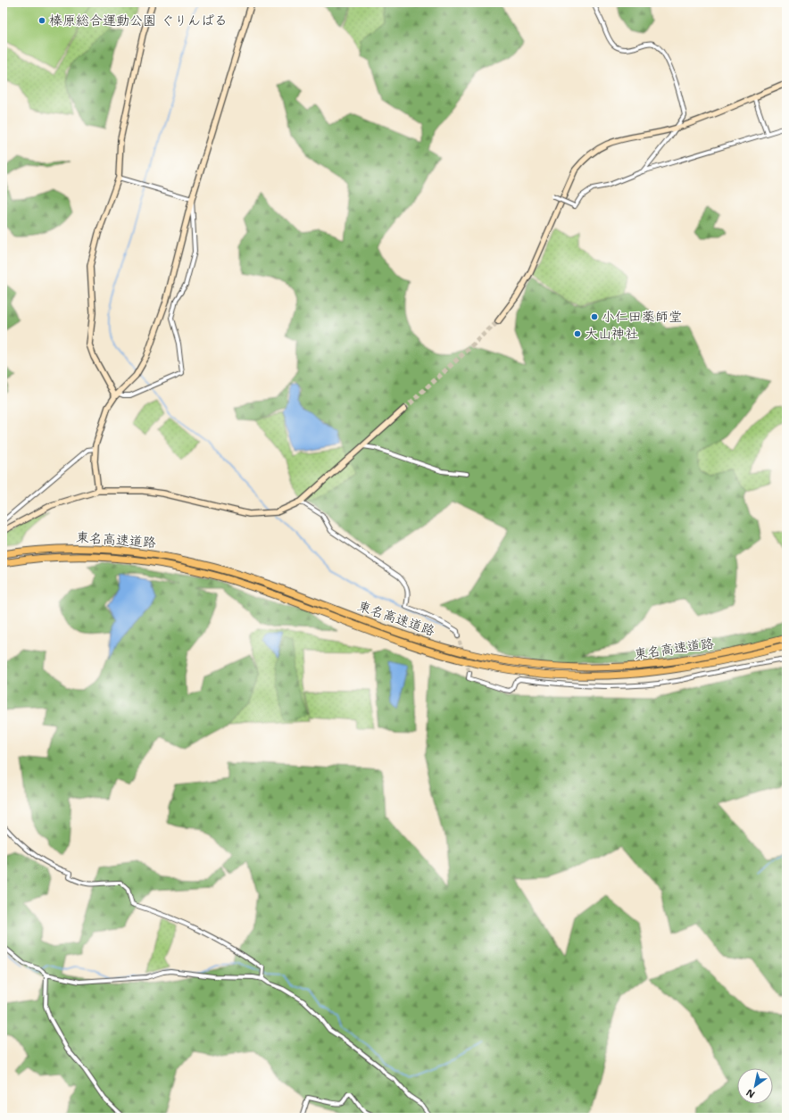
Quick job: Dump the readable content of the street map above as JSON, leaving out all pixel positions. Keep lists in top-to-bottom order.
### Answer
{
  "streets": {
    "highway": ["東名高速道路"]
  },
  "places": ["榛原総合運動公園 ぐりんぱる", "小仁田薬師堂", "大山神社"],
  "north": "bottom left"
}
